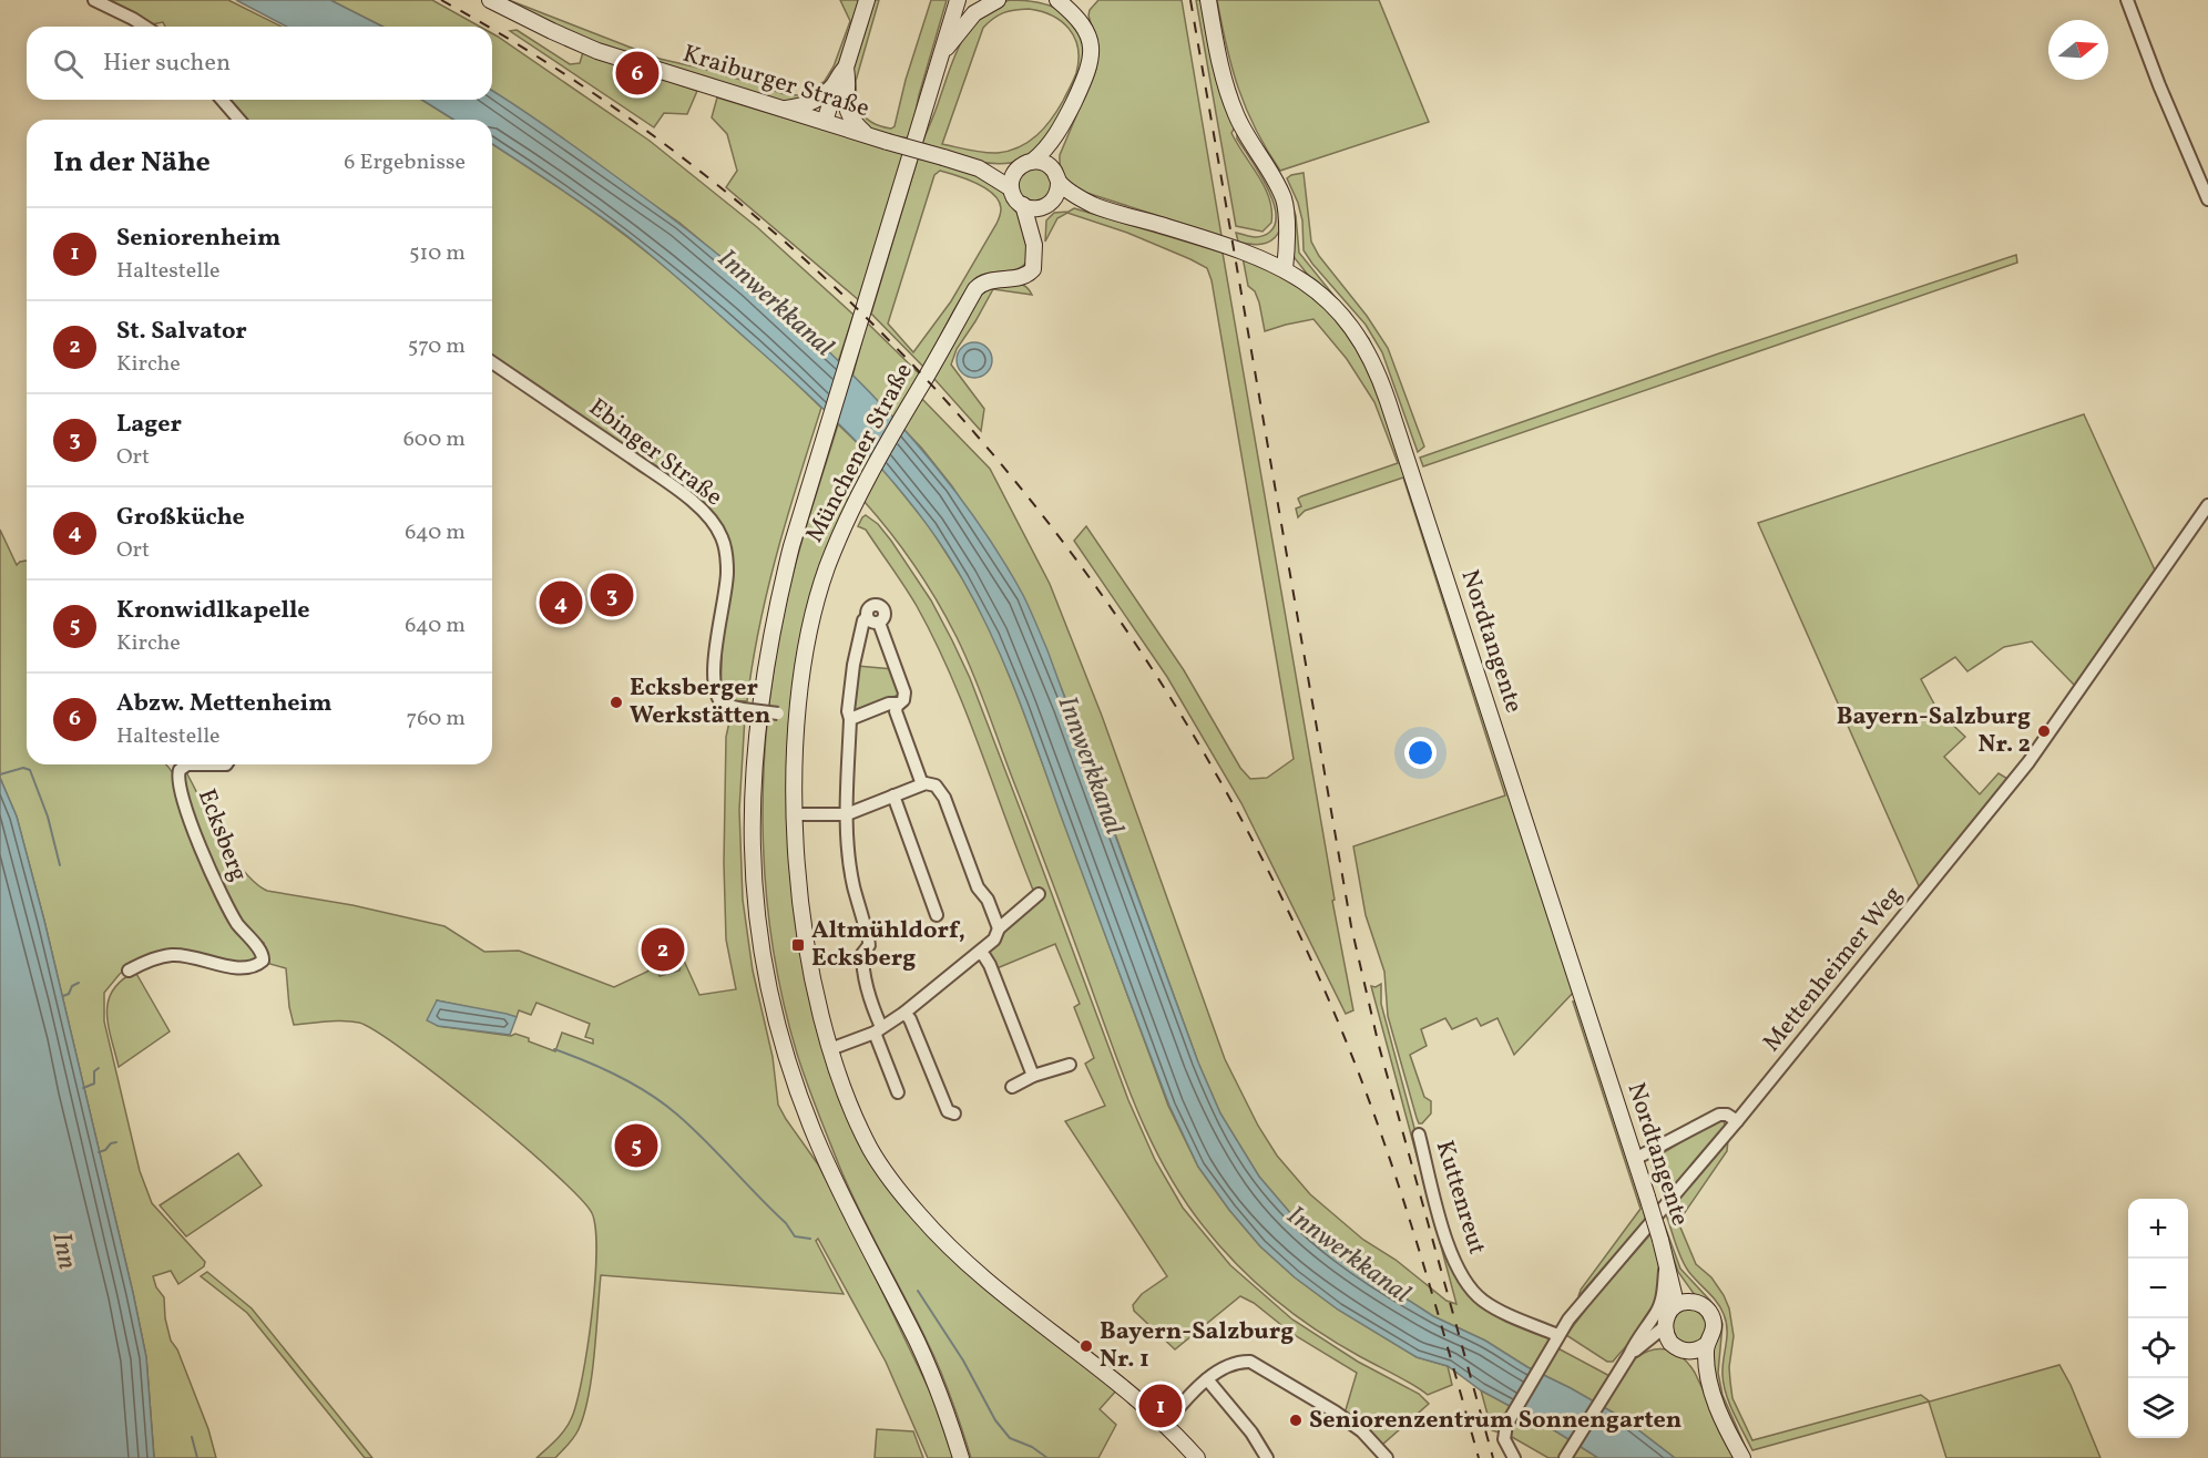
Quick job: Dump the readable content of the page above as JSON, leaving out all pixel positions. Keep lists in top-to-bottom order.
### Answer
{
  "streets": {
    "main road": ["Kraiburger Straße", "Münchener Straße", "Nordtangente"],
    "street": [
      "Ebinger Straße",
      "Ecksberg",
      "Mettenheimer Weg",
      "Kuttenreut"
    ]
  },
  "crossings": [
    ["Kraiburger Straße", "Münchener Straße"],
    ["Kraiburger Straße", "Nordtangente"],
    ["Ebinger Straße", "Münchener Straße"],
    ["Münchener Straße", "Nordtangente"],
    ["Mettenheimer Weg", "Kuttenreut"]
  ],
  "water": ["Innwerkkanal", "Inn"],
  "places": {
    "other": [
      "Ecksberger Werkstätten",
      "Bayern-Salzburg Nr. 2",
      "Bayern-Salzburg Nr. 1",
      "Seniorenzentrum Sonnengarten"
    ],
    "transit": ["Altmühldorf, Ecksberg"]
  },
  "north": "right",
  "page": {
    "search": "Hier suchen",
    "pins": [
      "6",
      "3",
      "4",
      "2",
      "5",
      "1"
    ],
    "heading": ["In der Nähe", "6 Ergebnisse"],
    "list": [
      {
        "mark": "1",
        "name": "Seniorenheim",
        "note": "Haltestelle",
        "value": "510 m"
      },
      {
        "mark": "2",
        "name": "St. Salvator",
        "note": "Kirche",
        "value": "570 m"
      },
      {
        "mark": "3",
        "name": "Lager",
        "note": "Ort",
        "value": "600 m"
      },
      {
        "mark": "4",
        "name": "Großküche",
        "note": "Ort",
        "value": "640 m"
      },
      {
        "mark": "5",
        "name": "Kronwidlkapelle",
        "note": "Kirche",
        "value": "640 m"
      },
      {
        "mark": "6",
        "name": "Abzw. Mettenheim",
        "note": "Haltestelle",
        "value": "760 m"
      }
    ],
    "map_buttons": ["+", "−"]
  }
}
